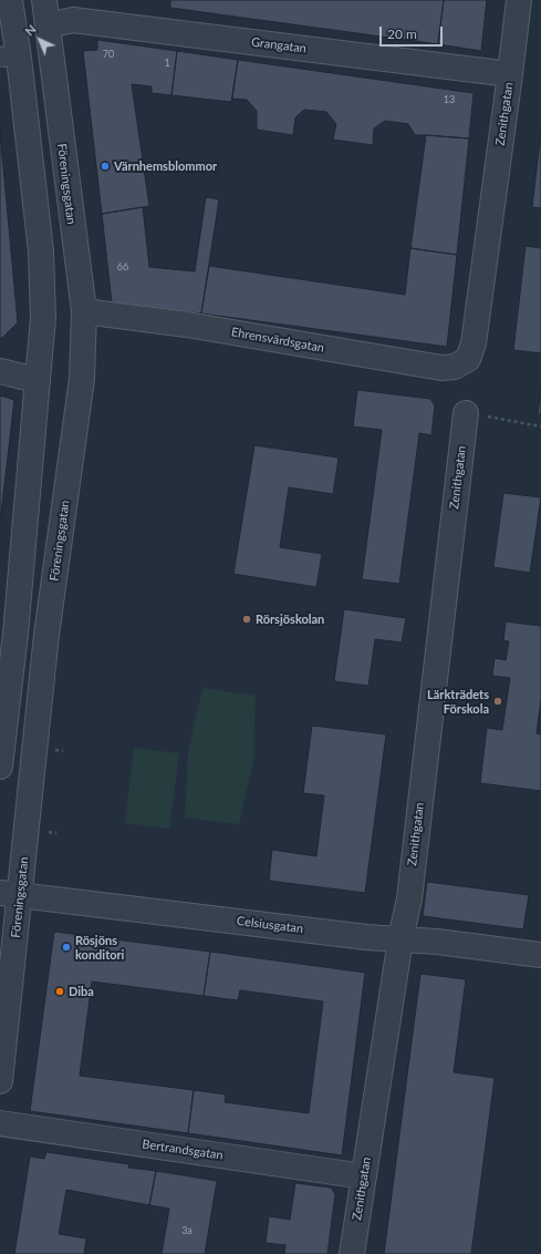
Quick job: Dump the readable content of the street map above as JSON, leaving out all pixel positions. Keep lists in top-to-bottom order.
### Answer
{
  "streets": {
    "street": [
      "Grangatan",
      "Zenithgatan",
      "Föreningsgatan",
      "Ehrensvärdsgatan",
      "Celsiusgatan",
      "Bertrandsgatan"
    ]
  },
  "crossings": [
    ["Grangatan", "Zenithgatan"],
    ["Grangatan", "Föreningsgatan"],
    ["Zenithgatan", "Ehrensvärdsgatan"],
    ["Zenithgatan", "Celsiusgatan"],
    ["Zenithgatan", "Bertrandsgatan"],
    ["Föreningsgatan", "Ehrensvärdsgatan"],
    ["Föreningsgatan", "Celsiusgatan"]
  ],
  "places": [
    "Värnhemsblommor",
    "Rörsjöskolan",
    "Lärkträdets Förskola",
    "Rösjöns konditori",
    "Diba"
  ],
  "house_numbers": [
    "70",
    "1",
    "13",
    "66",
    "3a"
  ],
  "scale_bar": "20 m",
  "north": "top left"
}
